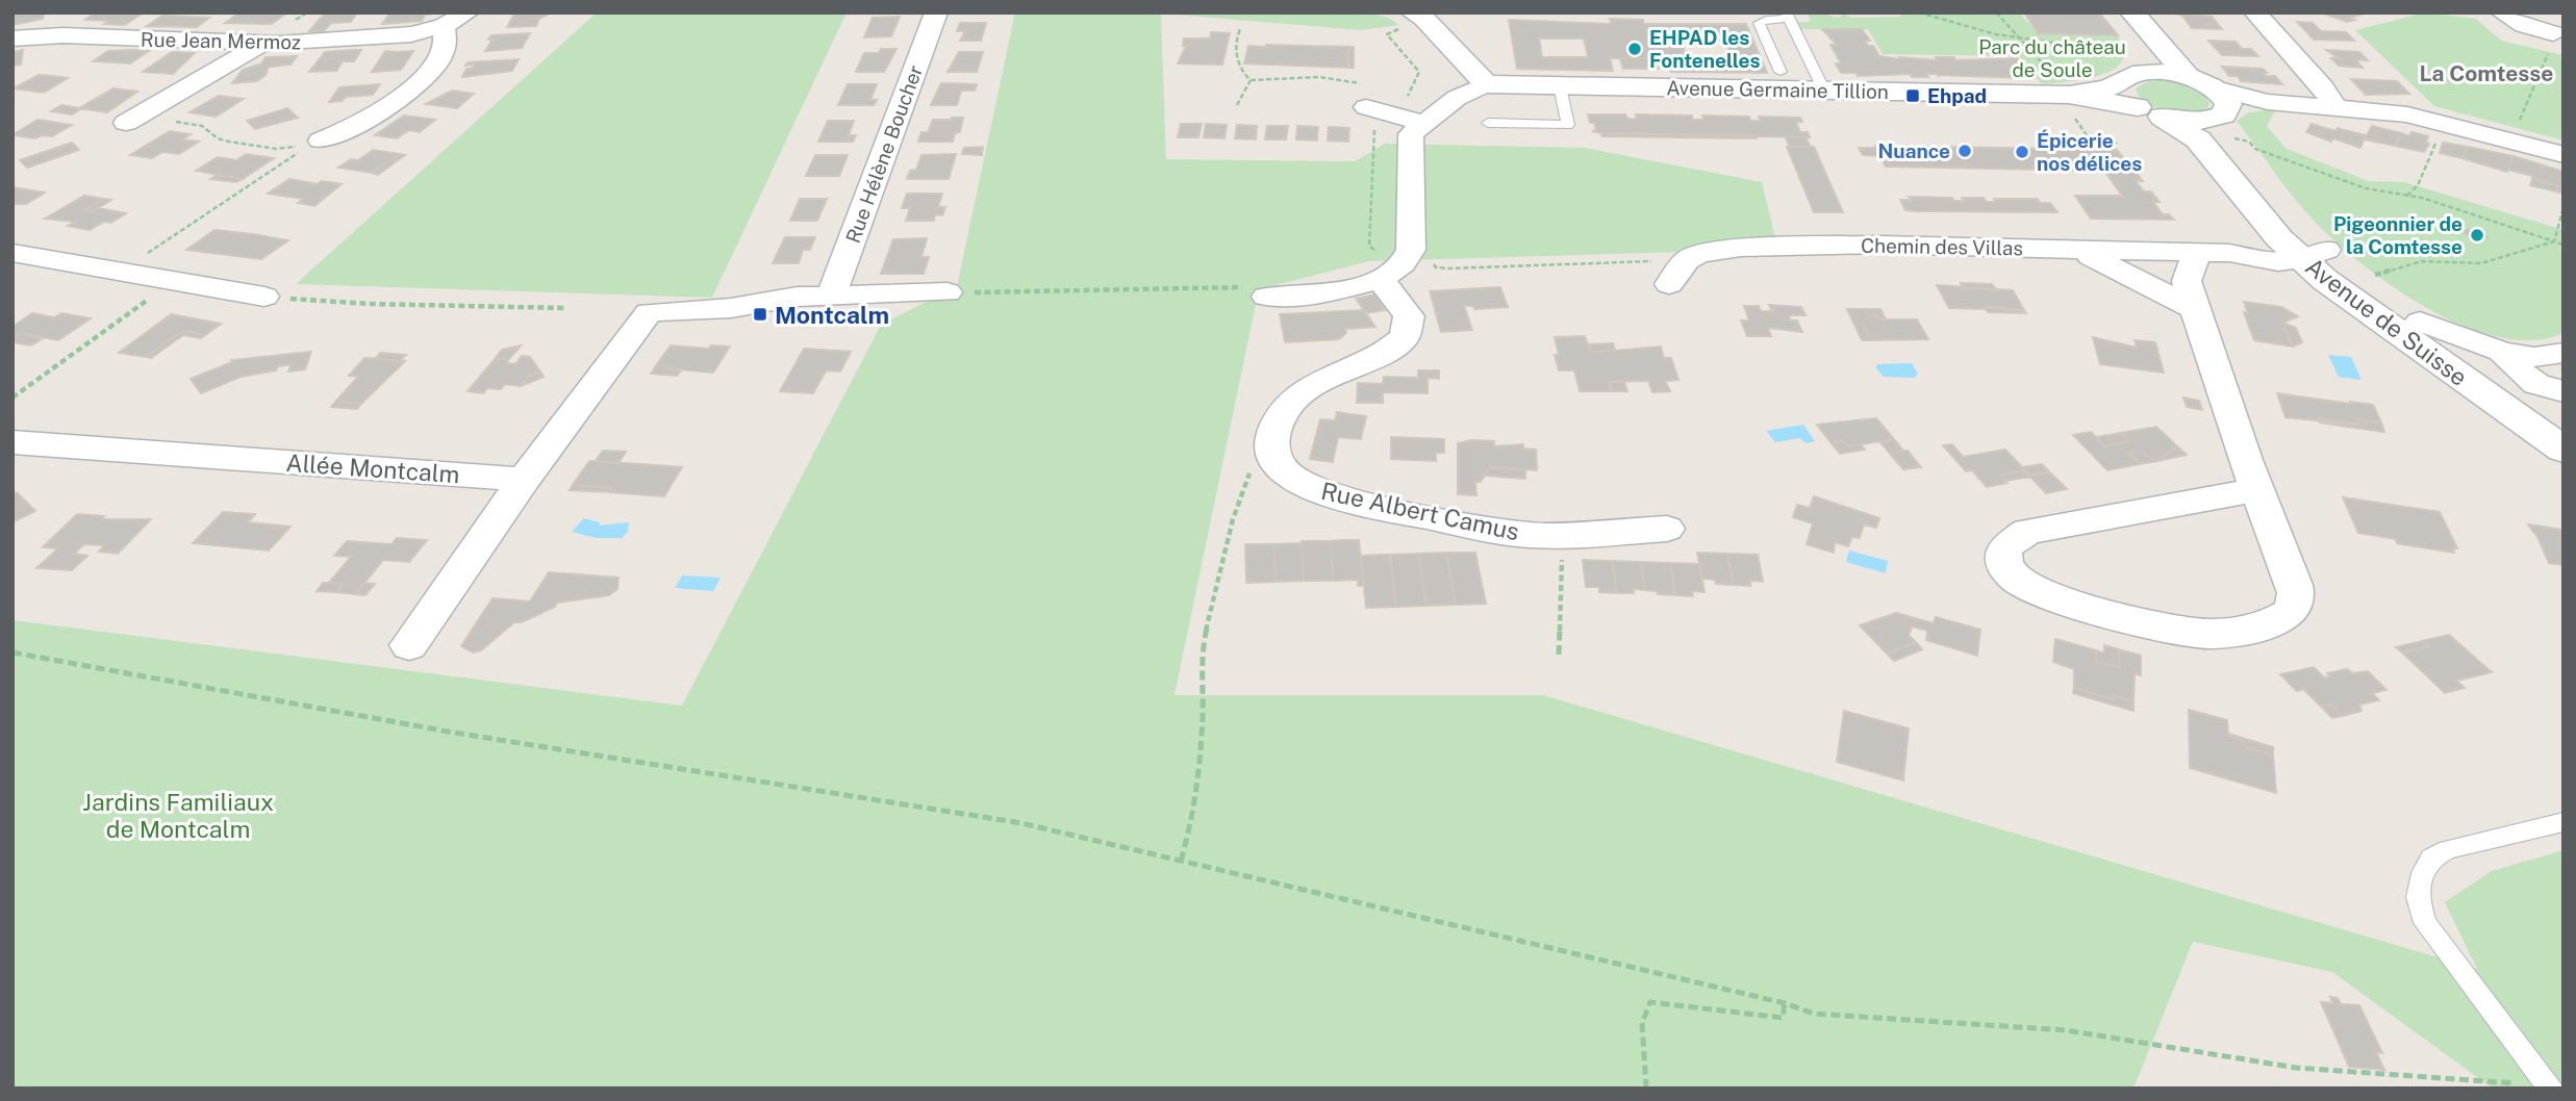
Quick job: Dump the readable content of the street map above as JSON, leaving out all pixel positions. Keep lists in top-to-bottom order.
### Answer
{
  "streets": {
    "street": [
      "Rue Jean Mermoz",
      "Avenue Germaine Tillion",
      "Rue Hélène Boucher",
      "Chemin des Villas",
      "Avenue de Suisse",
      "Allée Montcalm",
      "Rue Albert Camus"
    ]
  },
  "crossings": [
    ["Avenue Germaine Tillion", "Avenue de Suisse"],
    ["Chemin des Villas", "Avenue de Suisse"]
  ],
  "districts": ["La Comtesse"],
  "parks": ["Parc du château de Soule", "Jardins Familiaux de Montcalm"],
  "places": {
    "other": [
      "EHPAD les Fontenelles",
      "Nuance",
      "Épicerie nos délices",
      "Pigeonnier de la Comtesse"
    ],
    "transit": ["Ehpad", "Montcalm"]
  }
}
